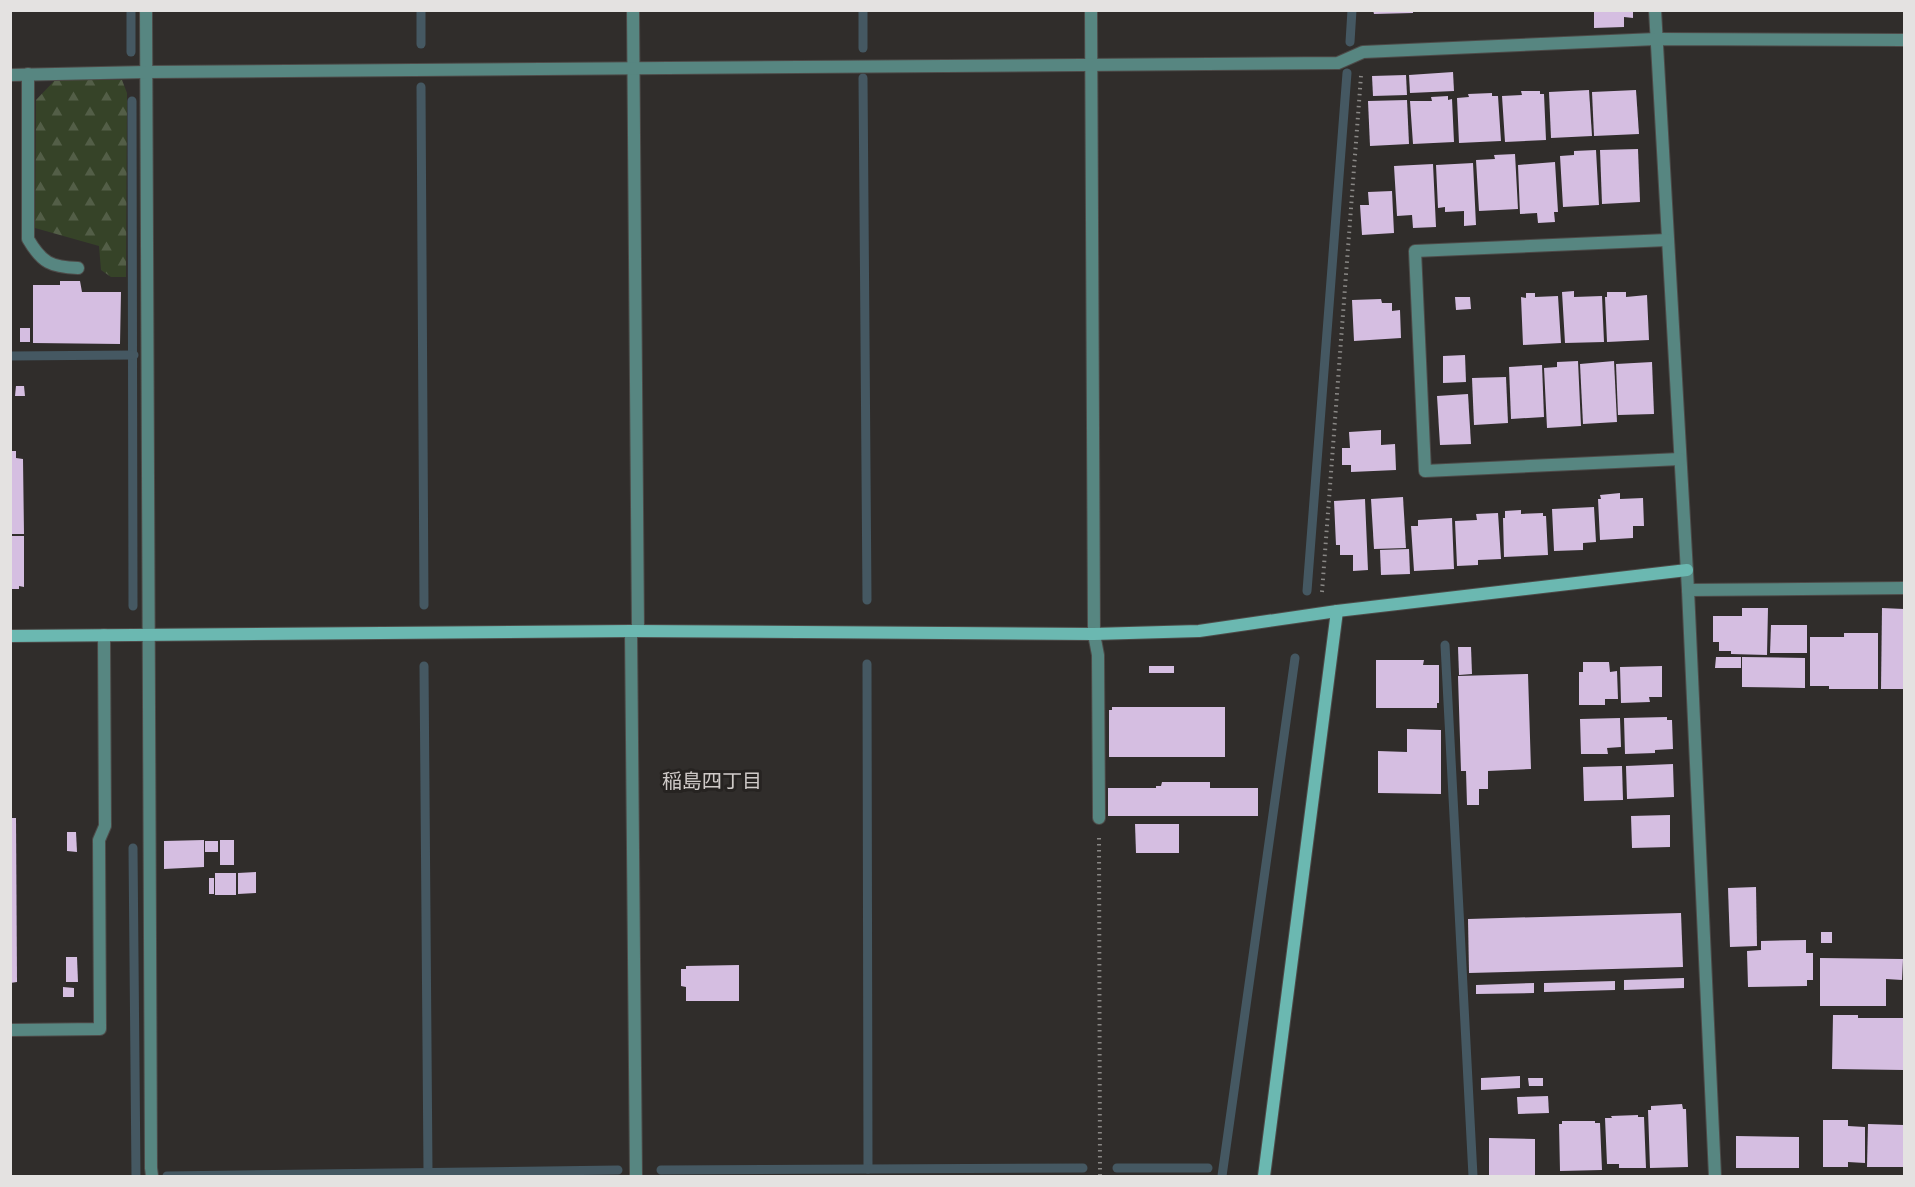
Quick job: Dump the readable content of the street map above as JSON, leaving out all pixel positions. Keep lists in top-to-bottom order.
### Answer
{
  "districts": ["稲島四丁目"]
}
